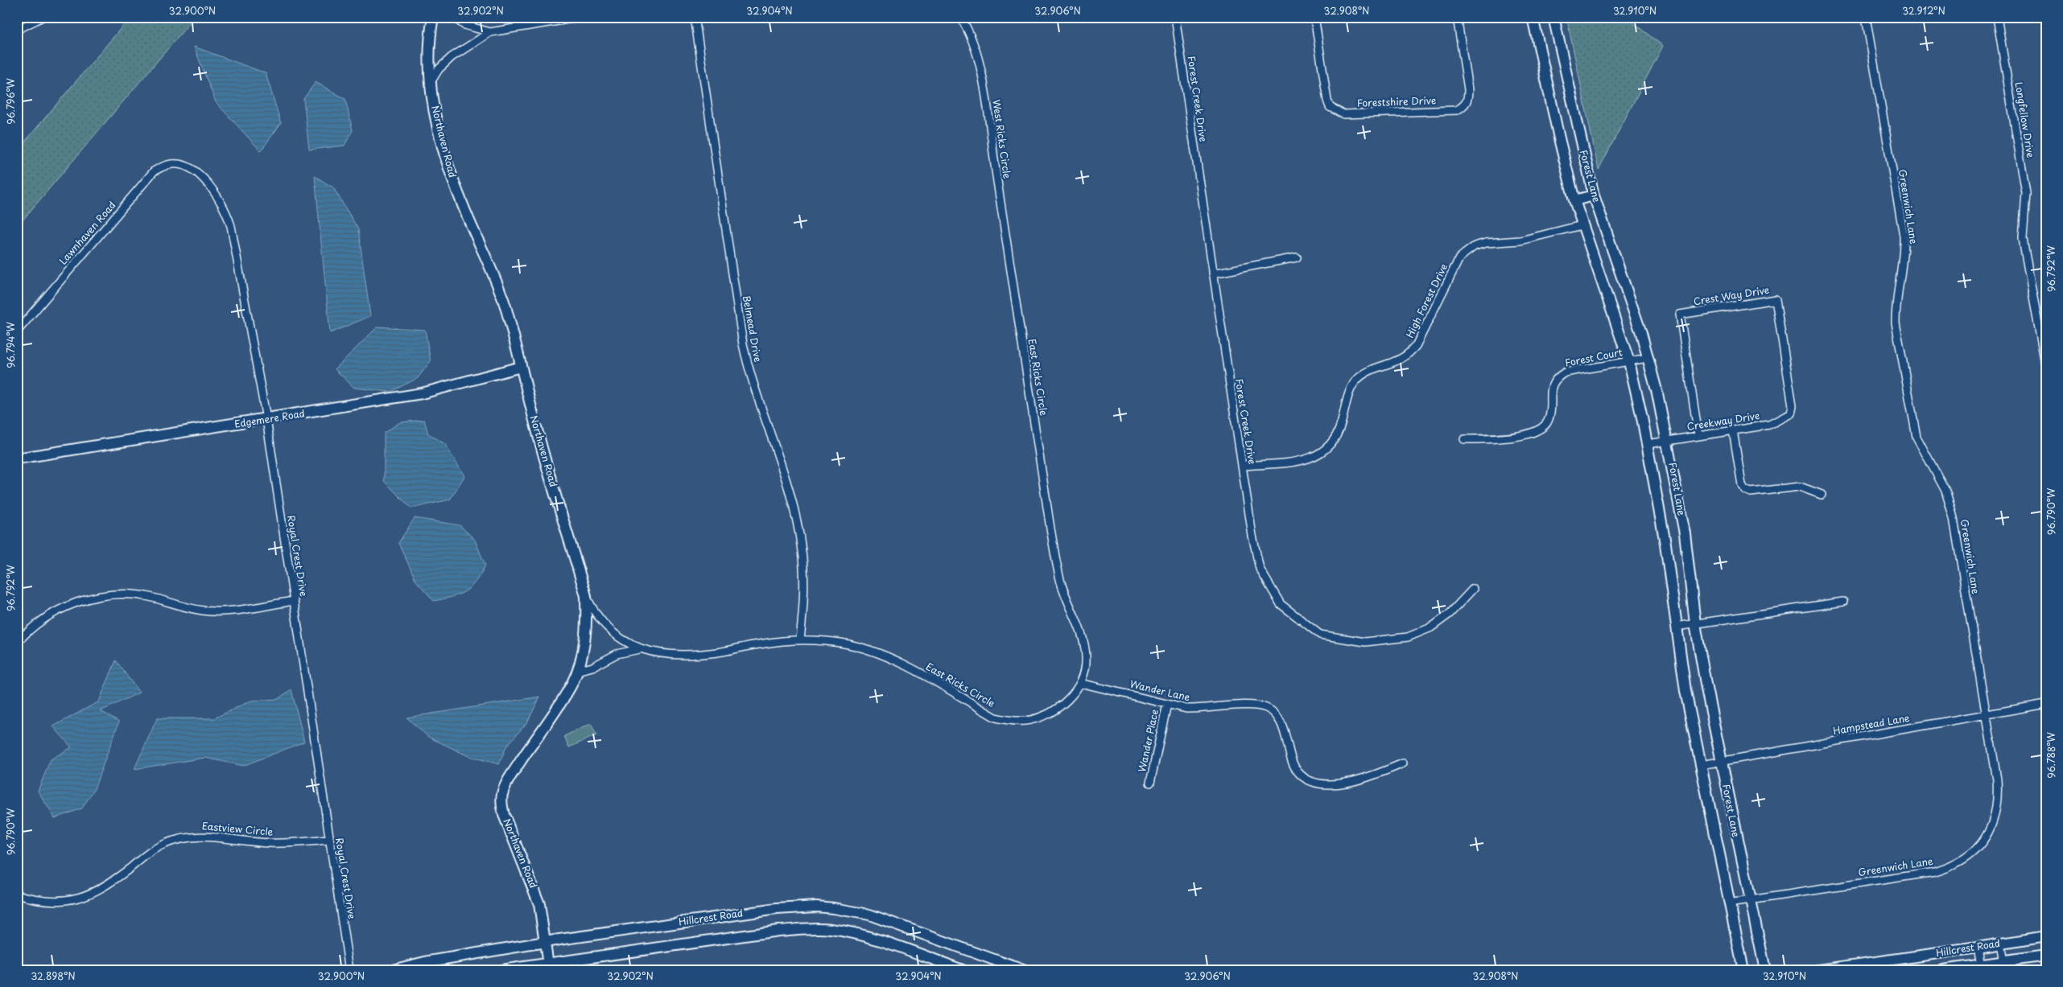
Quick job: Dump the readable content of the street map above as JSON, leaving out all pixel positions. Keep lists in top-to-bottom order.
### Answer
{
  "streets": {
    "main road": [
      "Northaven Road",
      "Forest Lane",
      "Edgemere Road",
      "Hillcrest Road"
    ],
    "street": [
      "Forest Creek Drive",
      "Forestshire Drive",
      "Longfellow Drive",
      "West Ricks Circle",
      "Greenwich Lane",
      "Lawnhaven Road",
      "Crest Way Drive",
      "High Forest Drive",
      "Belmead Drive",
      "Forest Court",
      "East Ricks Circle",
      "Creekway Drive",
      "Royal Crest Drive",
      "Wander Lane",
      "Hampstead Lane",
      "Wander Place",
      "Eastview Circle"
    ]
  },
  "crossings": [
    ["Forest Creek Drive", "High Forest Drive"],
    ["West Ricks Circle", "East Ricks Circle"],
    ["Northaven Road", "East Ricks Circle"],
    ["Northaven Road", "Edgemere Road"],
    ["Northaven Road", "Hillcrest Road"],
    ["Forest Lane", "Greenwich Lane"],
    ["Forest Lane", "High Forest Drive"],
    ["Forest Lane", "Forest Court"],
    ["Forest Lane", "Creekway Drive"],
    ["Forest Lane", "Hampstead Lane"],
    ["Greenwich Lane", "Hampstead Lane"],
    ["Lawnhaven Road", "Royal Crest Drive"],
    ["Crest Way Drive", "Creekway Drive"],
    ["Belmead Drive", "East Ricks Circle"],
    ["East Ricks Circle", "Wander Lane"],
    ["Edgemere Road", "Royal Crest Drive"],
    ["Royal Crest Drive", "Eastview Circle"],
    ["Wander Lane", "Wander Place"]
  ],
  "coordinates": [
    "32.900°N",
    "32.902°N",
    "32.904°N",
    "32.906°N",
    "32.908°N",
    "32.910°N",
    "32.912°N",
    "96.796°W",
    "96.792°W",
    "96.794°W",
    "96.790°W",
    "96.788°W",
    "32.898°N"
  ]
}
